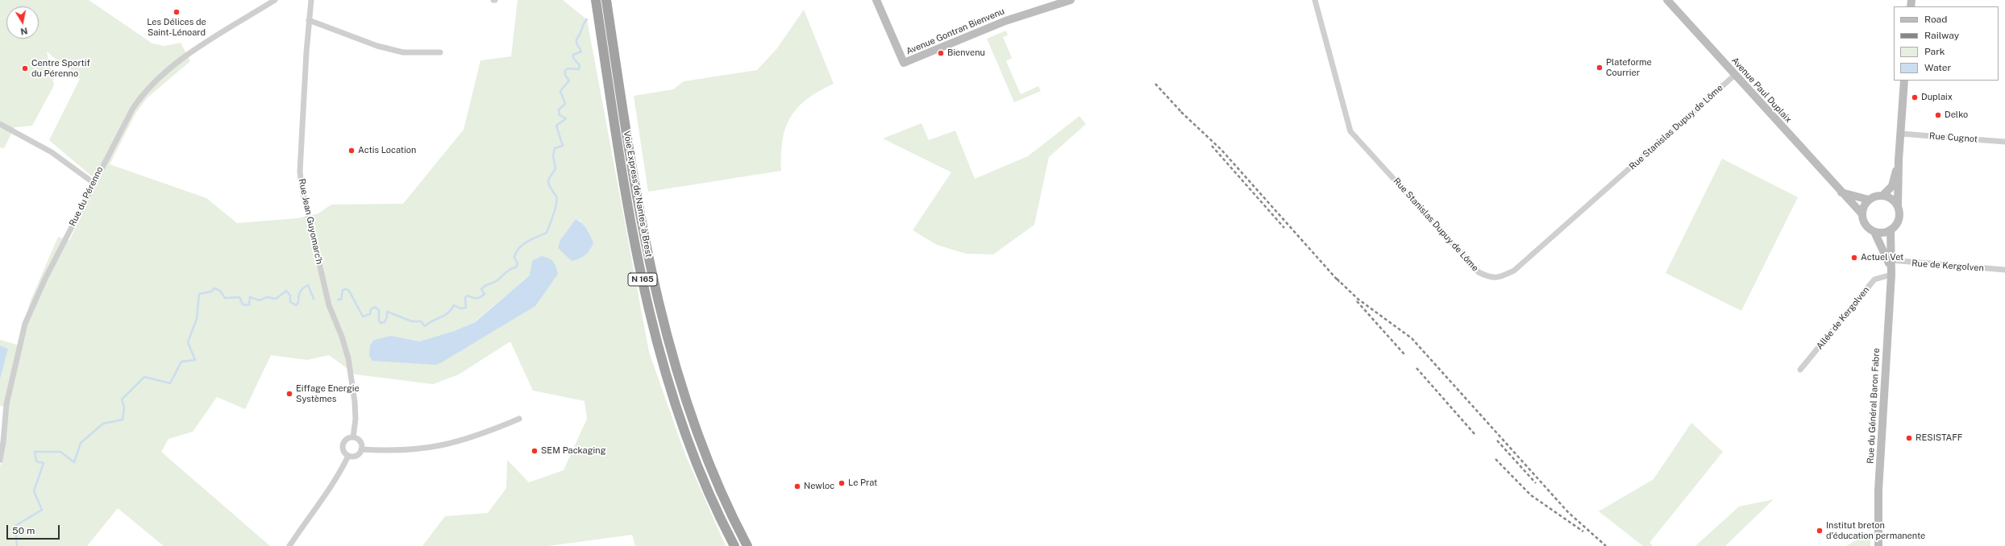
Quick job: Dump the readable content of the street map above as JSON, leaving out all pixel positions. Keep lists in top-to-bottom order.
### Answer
{
  "streets": {
    "highway": ["Voie Express de Nantes à Brest", "N 165"],
    "main road": ["Avenue Gontran Bienvenu", "Avenue Paul Duplaix", "Rue du Général Baron Fabre"],
    "street": [
      "Rue Stanislas Dupuy de Lôme",
      "Rue Cugnot",
      "Rue du Pérenno",
      "Rue Jean Guyomarc'h",
      "Rue de Kergolven",
      "Allée de Kergolven"
    ]
  },
  "crossings": [
    ["Avenue Paul Duplaix", "Rue Stanislas Dupuy de Lôme"],
    ["Avenue Paul Duplaix", "Rue du Général Baron Fabre"],
    ["Rue de Kergolven", "Allée de Kergolven"],
    ["Rue de Kergolven", "Rue du Général Baron Fabre"],
    ["Allée de Kergolven", "Rue du Général Baron Fabre"]
  ],
  "places": [
    "Les Délices de Saint-Lénoard",
    "Bienvenu",
    "Plateforme Courrier",
    "Centre Sportif du Pérenno",
    "Duplaix",
    "Delko",
    "Actis Location",
    "Actuel Vet",
    "Eiffage Energie Systèmes",
    "RESISTAFF",
    "SEM Packaging",
    "Le Prat",
    "Newloc",
    "Institut breton d’éducation permanente"
  ],
  "legend": [
    "Road",
    "Railway",
    "Park",
    "Water"
  ],
  "scale_bar": "50 m",
  "north": "bottom"
}
